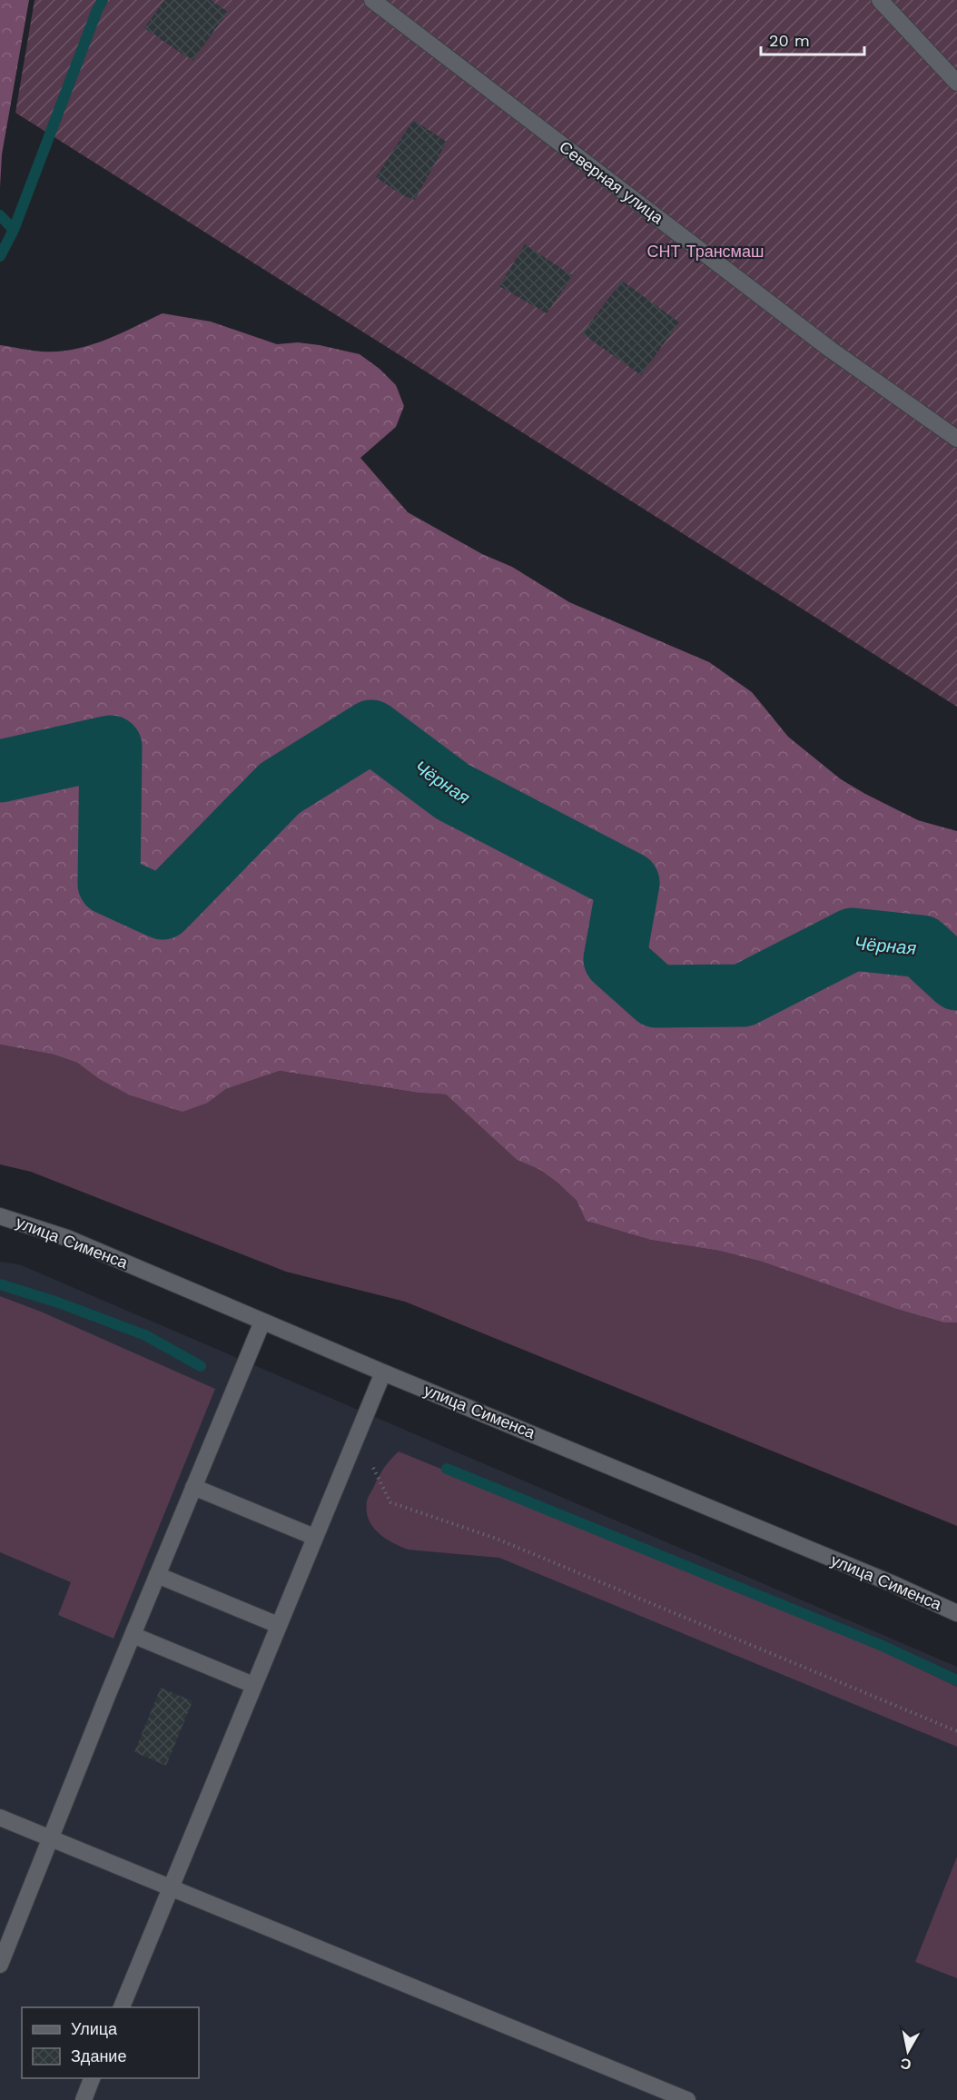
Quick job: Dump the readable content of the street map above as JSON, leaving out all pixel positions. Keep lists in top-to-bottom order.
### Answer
{
  "streets": {
    "street": ["Северная улица", "улица Сименса"]
  },
  "water": ["Чёрная"],
  "parks": ["СНТ Трансмаш"],
  "legend": ["Улица", "Здание"],
  "scale_bar": "20 m",
  "north": "bottom"
}
